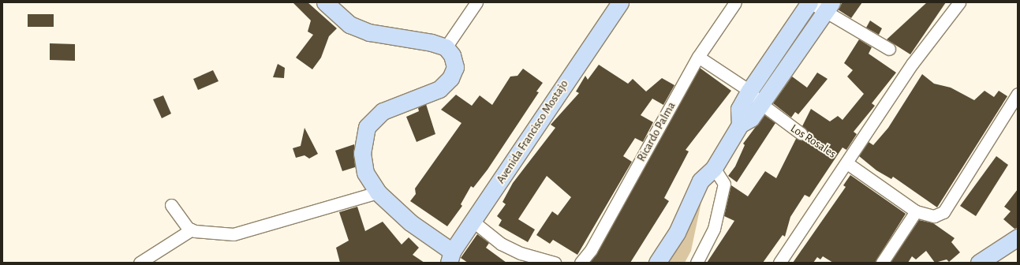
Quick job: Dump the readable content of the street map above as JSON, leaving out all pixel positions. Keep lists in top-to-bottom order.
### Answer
{
  "streets": {
    "street": ["Avenida Francisco Mostajo", "Ricardo Palma", "Los Rosales"]
  },
  "crossings": [
    ["Ricardo Palma", "Los Rosales"]
  ]
}
